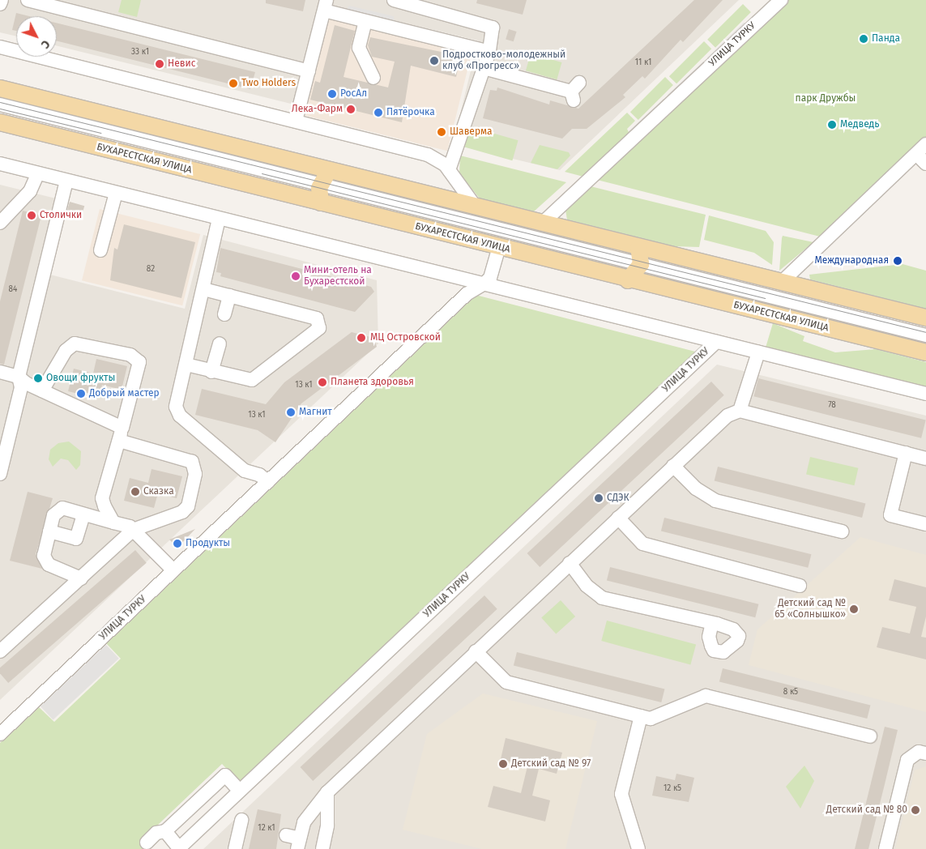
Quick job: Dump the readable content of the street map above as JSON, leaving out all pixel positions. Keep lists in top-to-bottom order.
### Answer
{
  "streets": {
    "main road": ["БУХАРЕСТСКАЯ УЛИЦА"],
    "street": ["УЛИЦА ТУРКУ"]
  },
  "parks": ["парк Дружбы"],
  "places": [
    "Панда",
    "Подростково-молодежный клуб «Прогресс»",
    "Невис",
    "Two Holders",
    "РосАл",
    "Лека-Фарм",
    "Пятёрочка",
    "Медведь",
    "Шаверма",
    "Столички",
    "Международная",
    "Мини-отель на Бухарестской",
    "МЦ Островской",
    "Овощи фрукты",
    "Планета здоровья",
    "Добрый мастер",
    "Магнит",
    "Сказка",
    "СДЭК",
    "Продукты",
    "Детский сад № 65 «Солнышко»",
    "Детский сад № 97",
    "Детский сад № 80"
  ],
  "house_numbers": [
    "33 к1",
    "11 к1",
    "82",
    "84",
    "13 к1",
    "78",
    "13 к1",
    "8 к5",
    "12 к5",
    "12 к1"
  ],
  "north": "bottom right"
}
